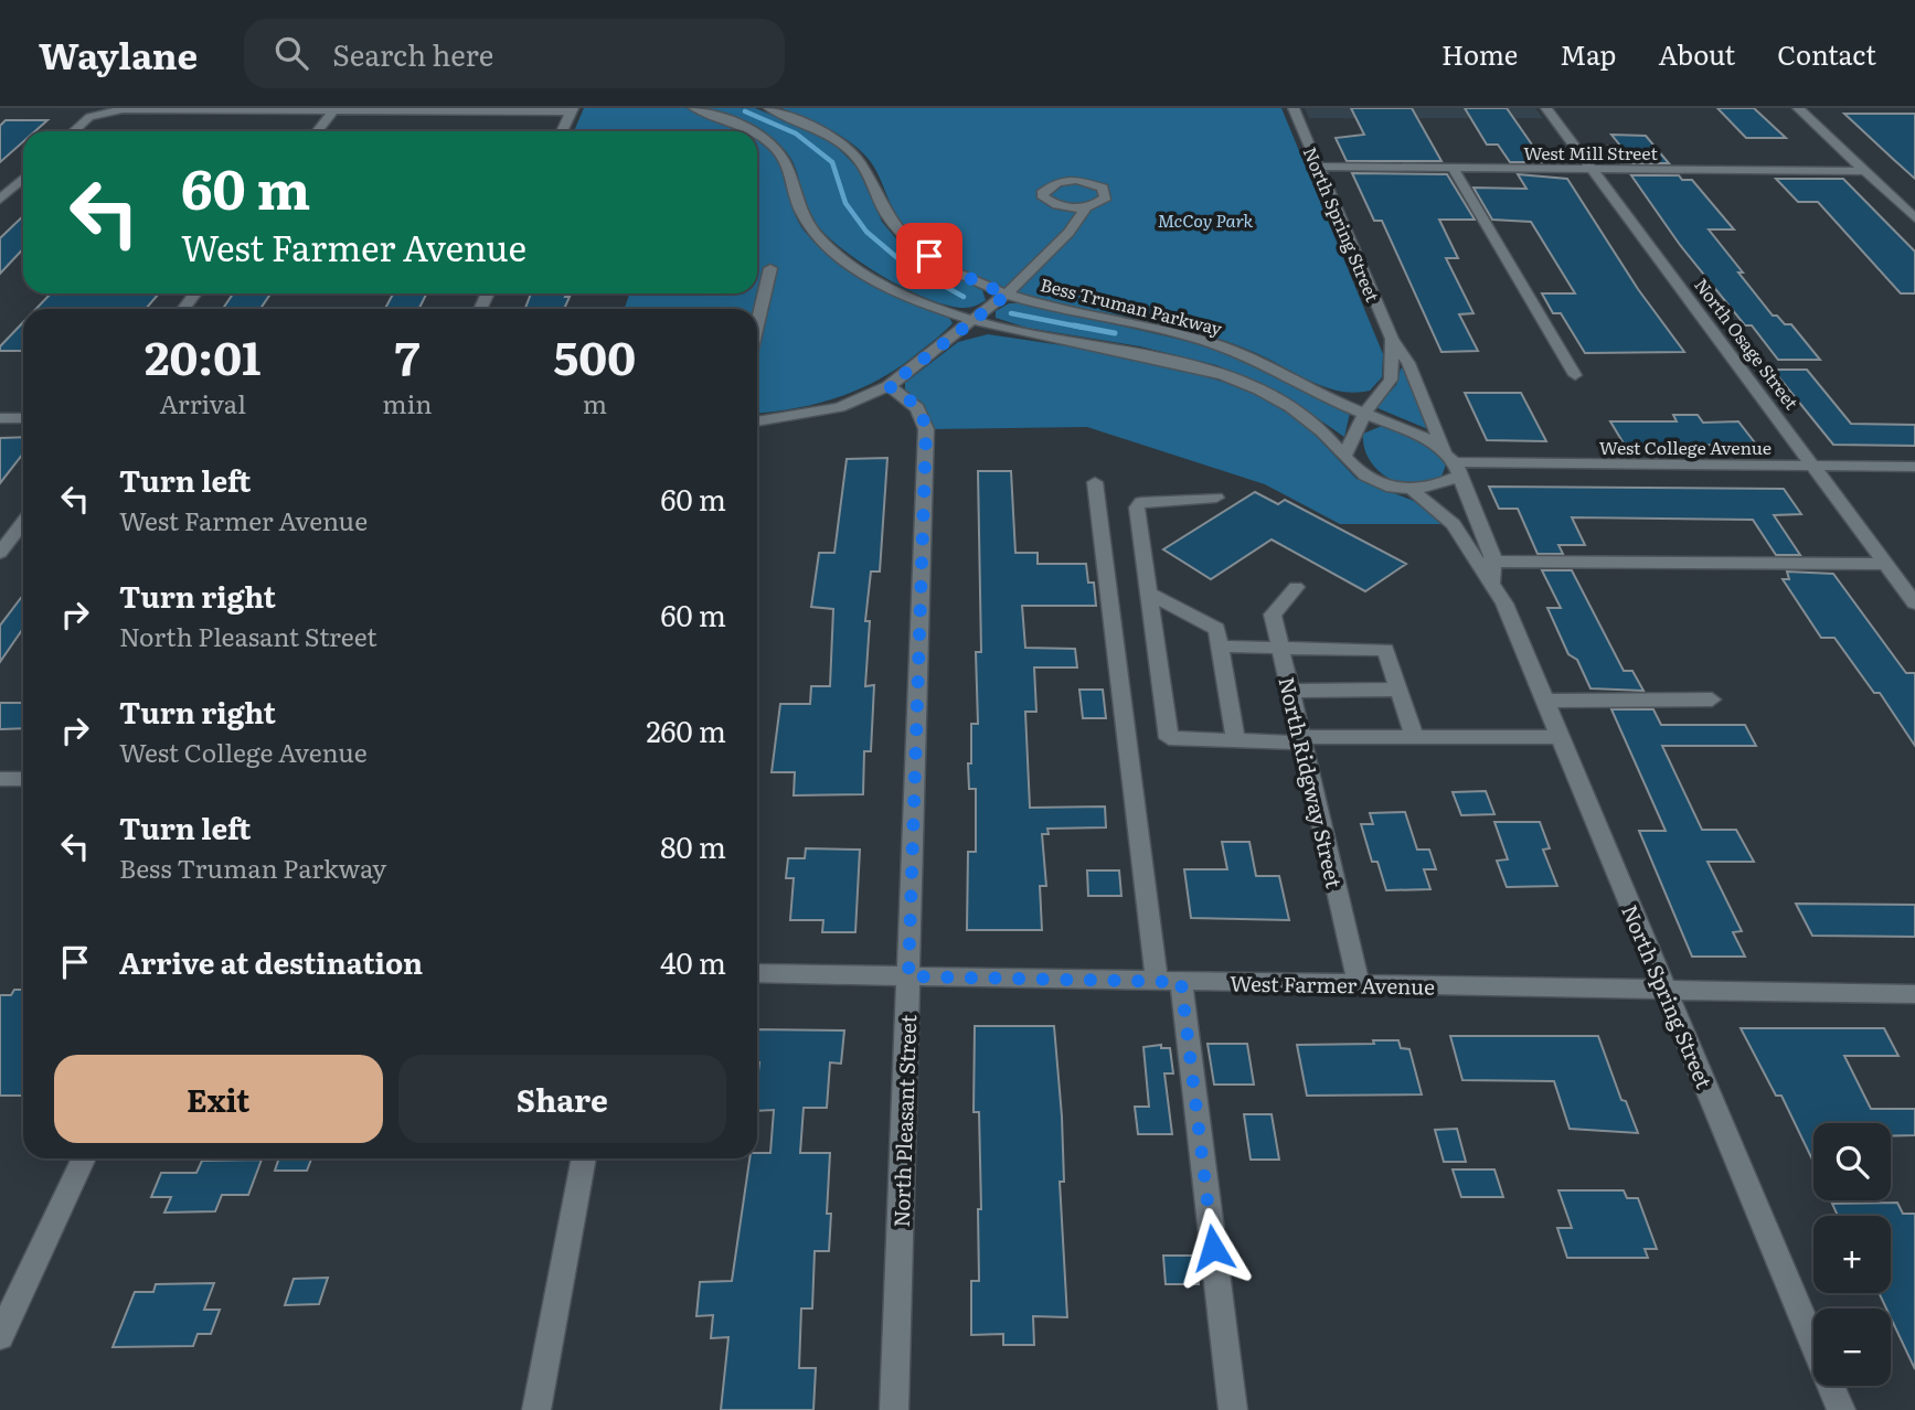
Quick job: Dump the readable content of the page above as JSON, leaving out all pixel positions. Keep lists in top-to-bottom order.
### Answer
{
  "streets": {
    "street": [
      "West Mill Street",
      "North Spring Street",
      "Bess Truman Parkway",
      "North Osage Street",
      "West College Avenue",
      "North Ridgway Street",
      "West Farmer Avenue",
      "North Pleasant Street"
    ]
  },
  "crossings": [
    ["West Mill Street", "North Spring Street"],
    ["West Mill Street", "North Osage Street"],
    ["North Spring Street", "Bess Truman Parkway"],
    ["North Spring Street", "West College Avenue"],
    ["North Spring Street", "West Farmer Avenue"],
    ["Bess Truman Parkway", "West College Avenue"],
    ["North Osage Street", "West College Avenue"],
    ["North Ridgway Street", "West Farmer Avenue"],
    ["West Farmer Avenue", "North Pleasant Street"]
  ],
  "parks": ["McCoy Park"],
  "page": {
    "header": "Waylane",
    "search": "Search here",
    "nav": [
      "Home",
      "Map",
      "About",
      "Contact"
    ],
    "turn": ["60 m", "West Farmer Avenue"],
    "eta": [
      "20:01",
      "Arrival",
      "7",
      "min",
      "500",
      "m"
    ],
    "list": [
      {
        "name": "Turn left",
        "note": "West Farmer Avenue",
        "value": "60 m"
      },
      {
        "name": "Turn right",
        "note": "North Pleasant Street",
        "value": "60 m"
      },
      {
        "name": "Turn right",
        "note": "West College Avenue",
        "value": "260 m"
      },
      {
        "name": "Turn left",
        "note": "Bess Truman Parkway",
        "value": "80 m"
      },
      {
        "name": "Arrive at destination",
        "value": "40 m"
      }
    ],
    "buttons": ["Exit", "Share"],
    "map_buttons": ["+", "−"]
  }
}
